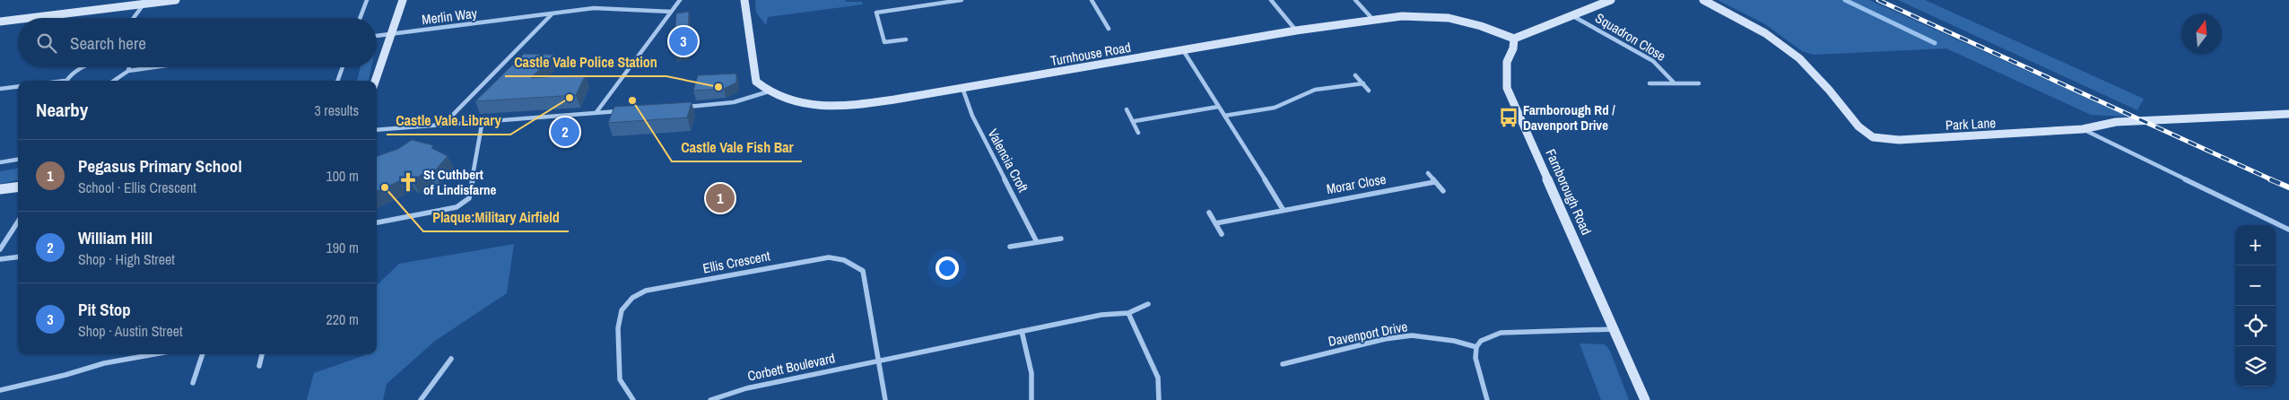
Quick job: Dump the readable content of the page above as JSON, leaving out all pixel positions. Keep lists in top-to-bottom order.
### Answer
{
  "streets": {
    "street": [
      "Merlin Way",
      "Squadron Close",
      "Turnhouse Road",
      "Park Lane",
      "Valencia Croft",
      "Morar Close",
      "Farnborough Road",
      "Ellis Crescent",
      "Davenport Drive",
      "Corbett Boulevard"
    ]
  },
  "crossings": [
    ["Turnhouse Road", "Valencia Croft"],
    ["Turnhouse Road", "Farnborough Road"],
    ["Ellis Crescent", "Corbett Boulevard"]
  ],
  "places": {
    "other": [
      "Castle Vale Police Station",
      "Castle Vale Library",
      "Castle Vale Fish Bar",
      "Plaque:Military Airfield"
    ],
    "bus stop": ["Farnborough Rd / Davenport Drive"],
    "church": ["St Cuthbert of Lindisfarne"]
  },
  "north": "top",
  "page": {
    "search": "Search here",
    "pins": ["3", "2", "1"],
    "heading": ["Nearby", "3 results"],
    "list": [
      {
        "mark": "1",
        "name": "Pegasus Primary School",
        "note": "School · Ellis Crescent",
        "value": "100 m"
      },
      {
        "mark": "2",
        "name": "William Hill",
        "note": "Shop · High Street",
        "value": "190 m"
      },
      {
        "mark": "3",
        "name": "Pit Stop",
        "note": "Shop · Austin Street",
        "value": "220 m"
      }
    ],
    "map_buttons": ["+", "−"]
  }
}
